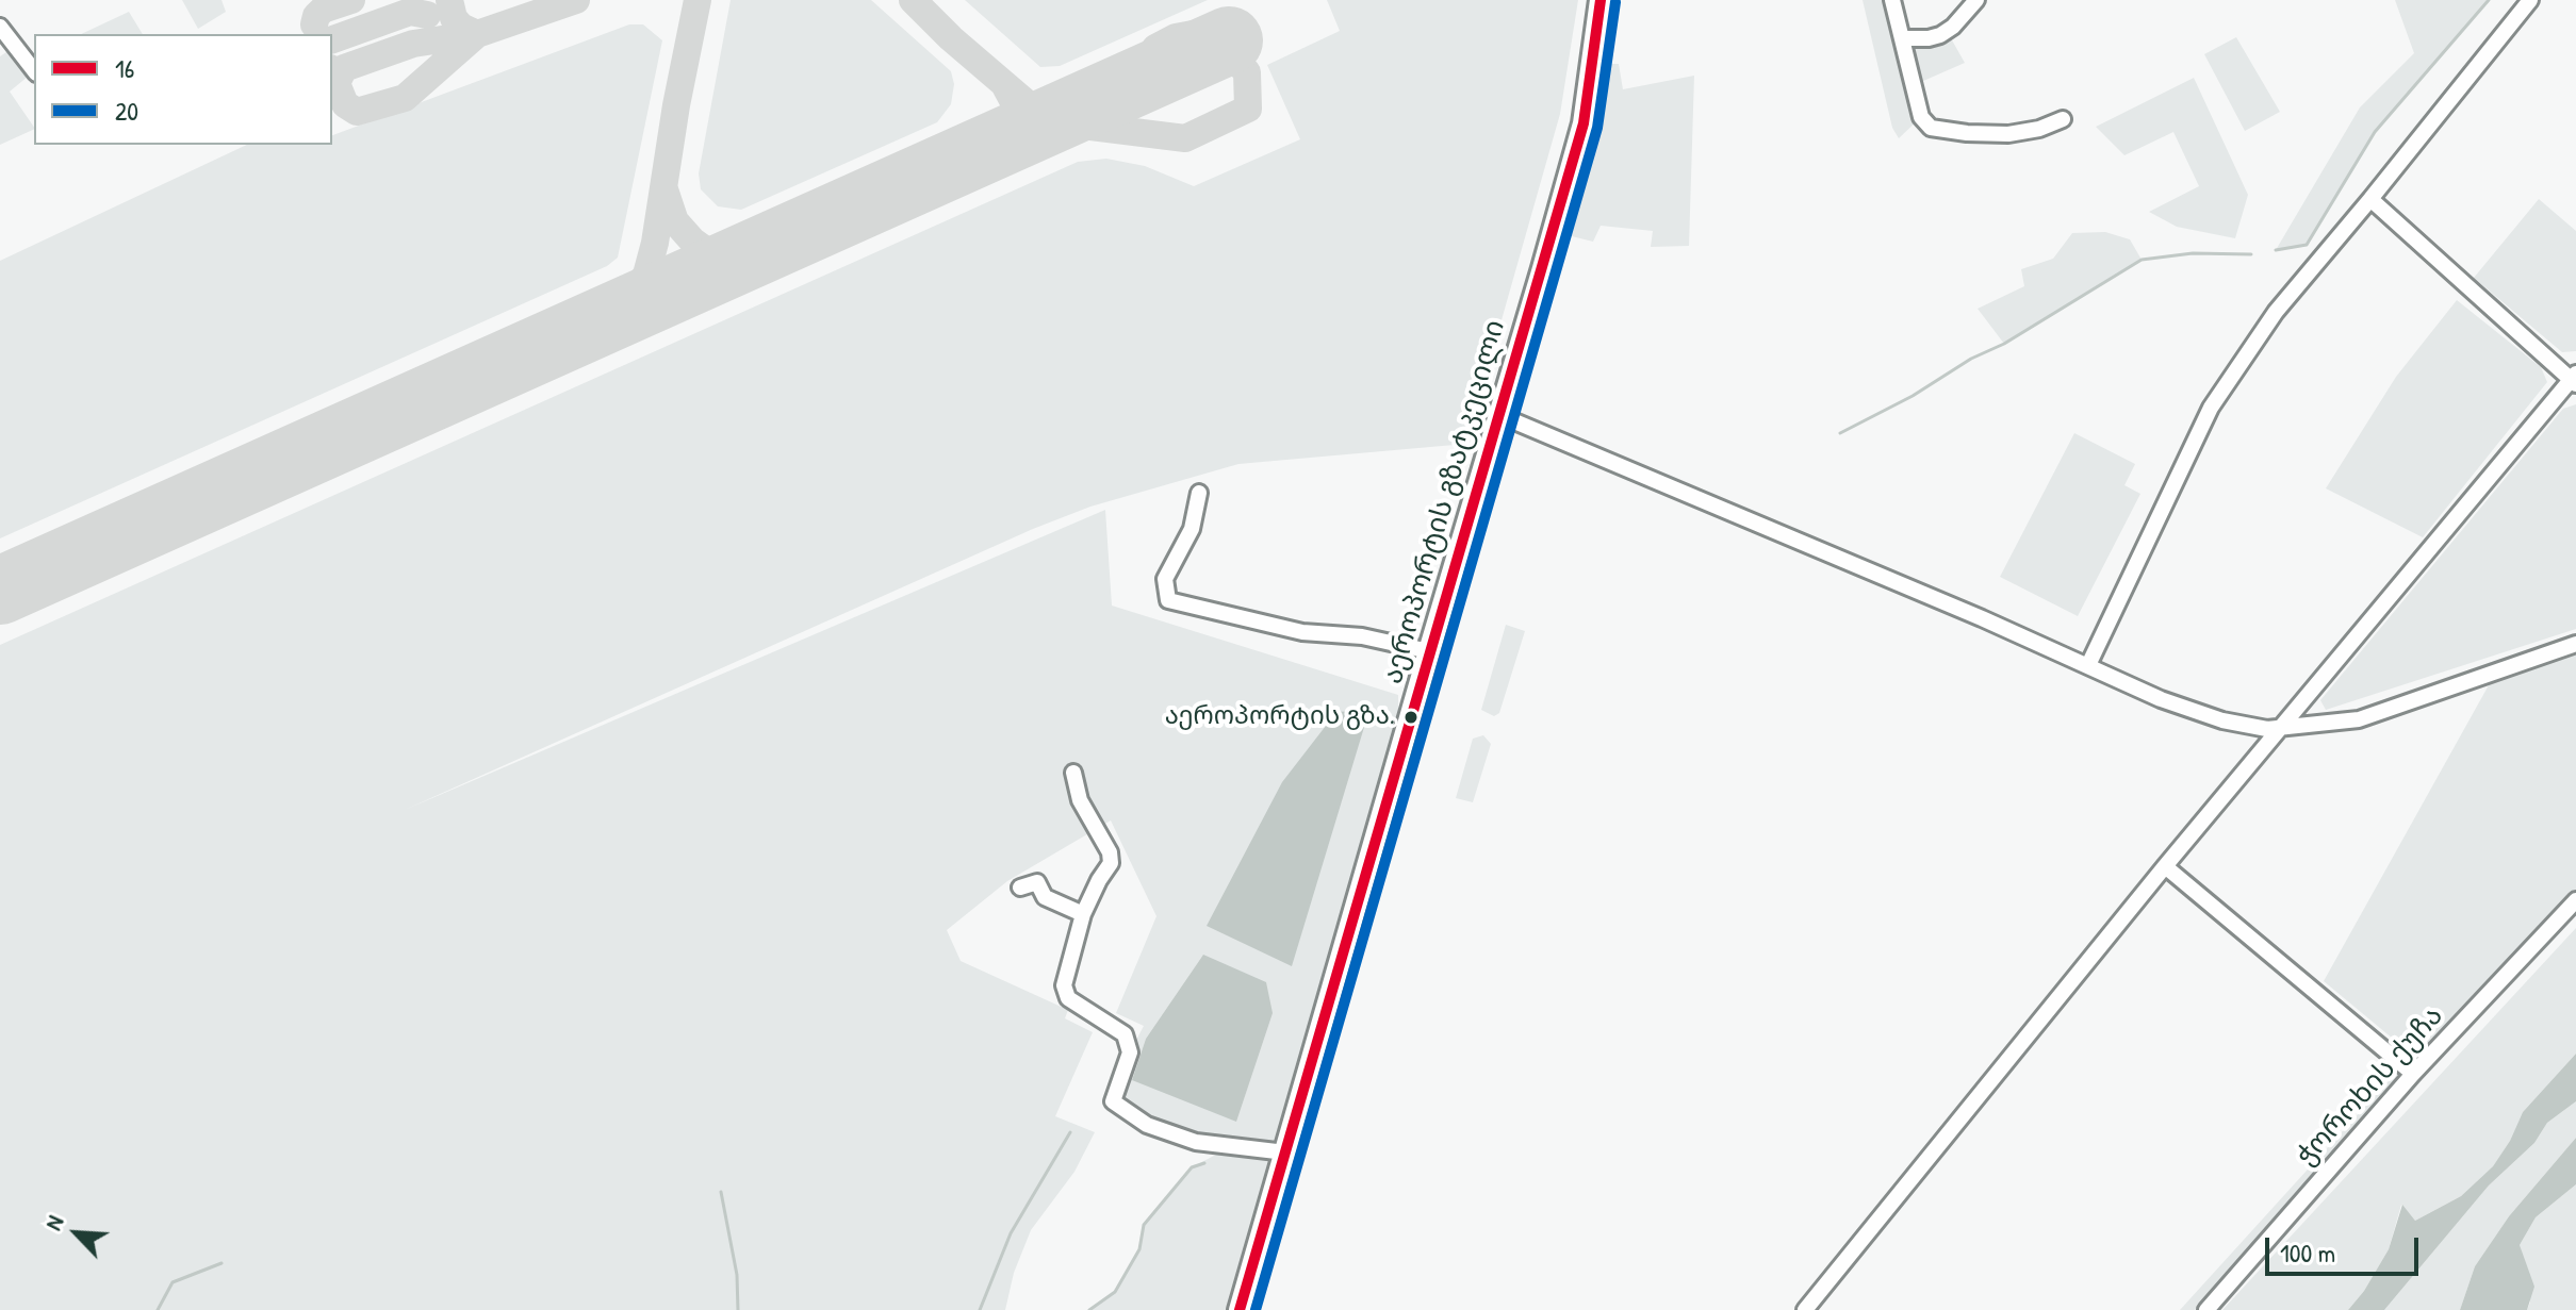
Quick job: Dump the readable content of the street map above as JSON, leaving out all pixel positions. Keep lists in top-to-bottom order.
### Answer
{
  "streets": {
    "highway": ["აეროპორტის გზატკეცილი"],
    "street": ["ჭოროხის ქუჩა"]
  },
  "places": ["აეროპორტის გზა."],
  "lines": ["transit line 16", "transit line 20"],
  "legend": ["16", "20"],
  "scale_bar": "100 m",
  "north": "top left"
}
